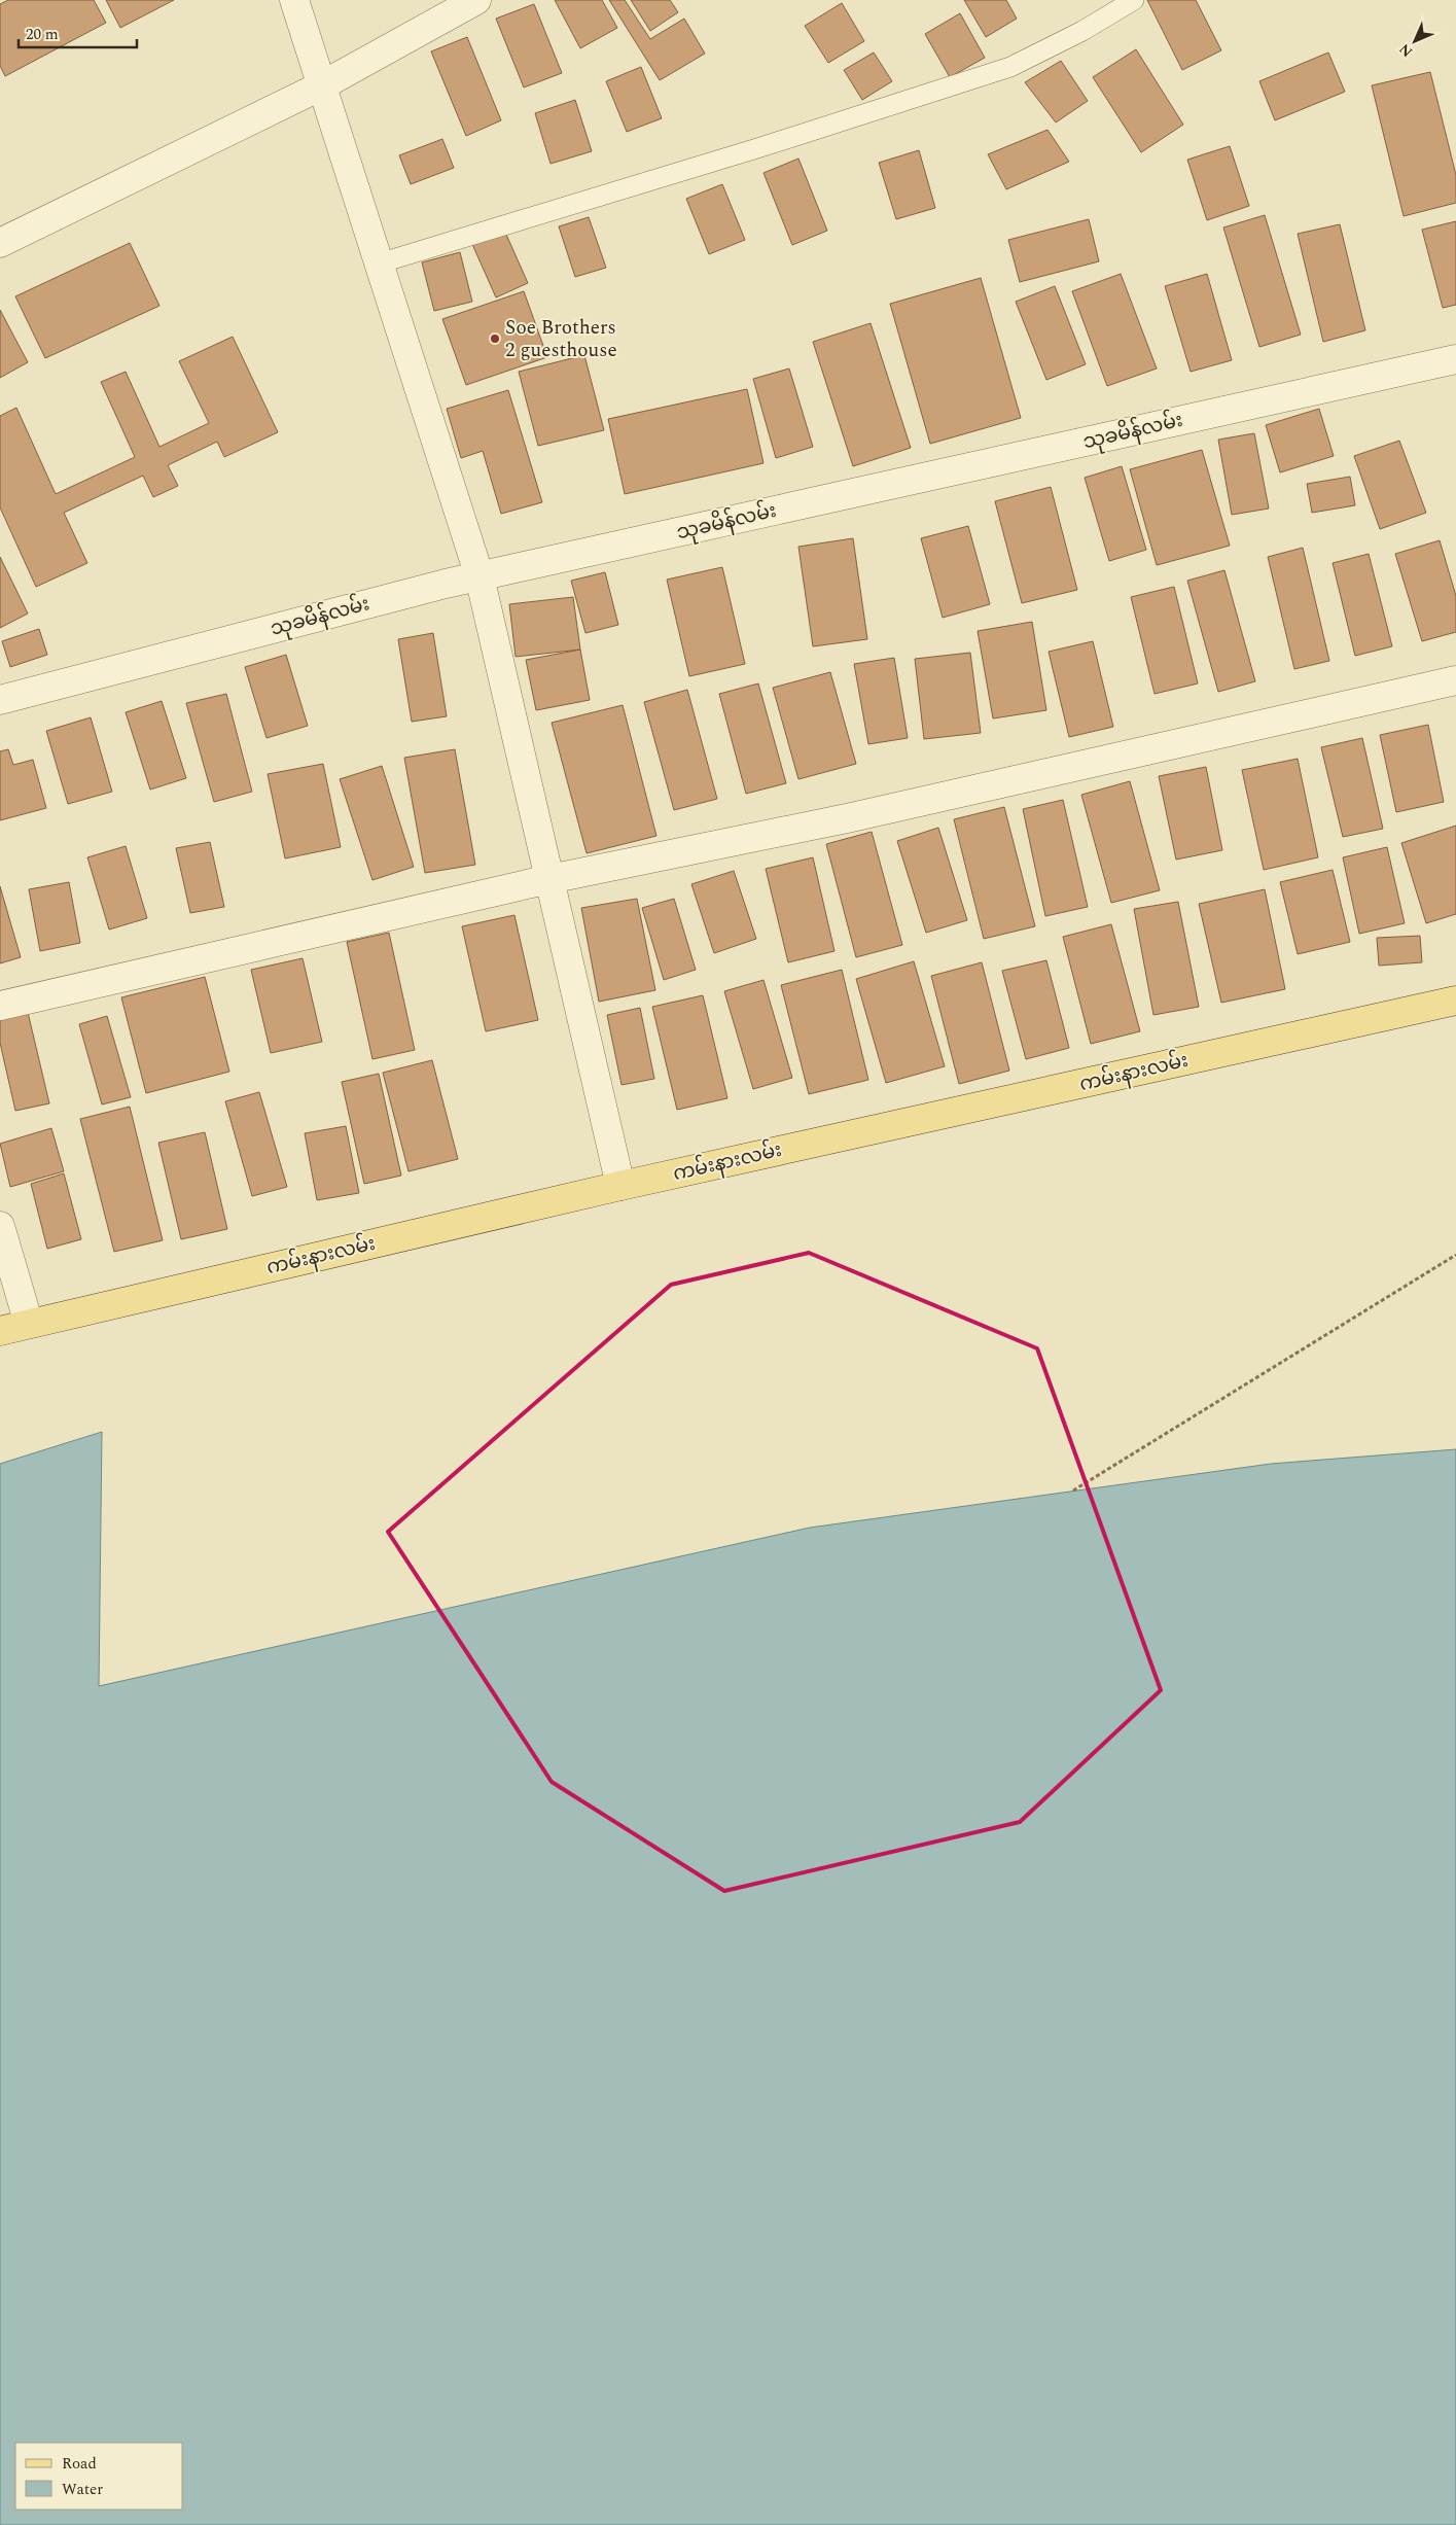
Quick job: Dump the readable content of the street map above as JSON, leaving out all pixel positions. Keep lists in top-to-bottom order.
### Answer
{
  "streets": {
    "main road": ["ကမ်းနားလမ်း"],
    "street": ["သုခမိန်လမ်း"]
  },
  "places": ["Soe Brothers 2 guesthouse"],
  "legend": ["Road", "Water"],
  "scale_bar": "20 m",
  "north": "bottom left"
}
